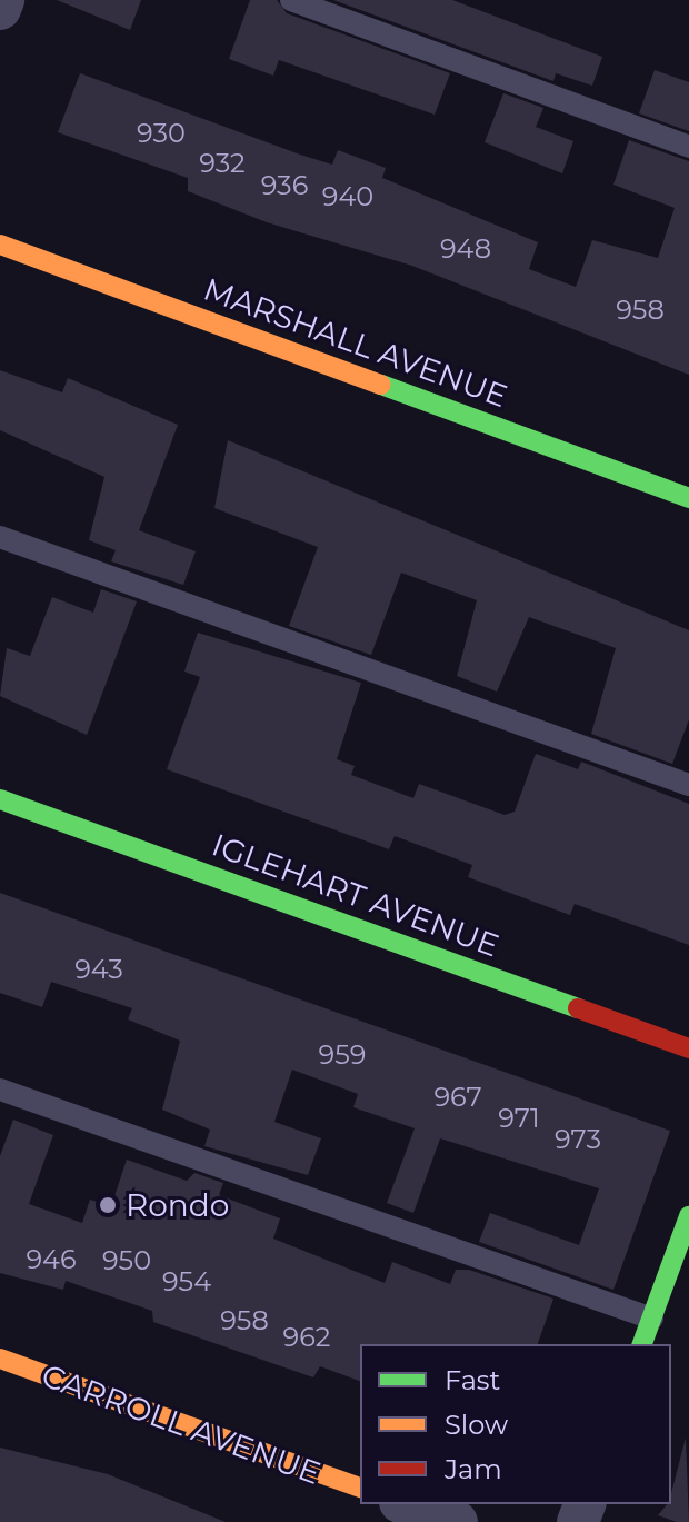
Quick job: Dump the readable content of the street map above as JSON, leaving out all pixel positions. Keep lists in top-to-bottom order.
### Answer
{
  "streets": {
    "street": ["MARSHALL AVENUE", "IGLEHART AVENUE", "CARROLL AVENUE"]
  },
  "places": ["Rondo"],
  "house_numbers": [
    "930",
    "932",
    "936",
    "940",
    "948",
    "958",
    "943",
    "959",
    "967",
    "971",
    "973",
    "946",
    "950",
    "954",
    "958",
    "962"
  ],
  "legend": ["Fast", "Slow", "Jam"]
}
